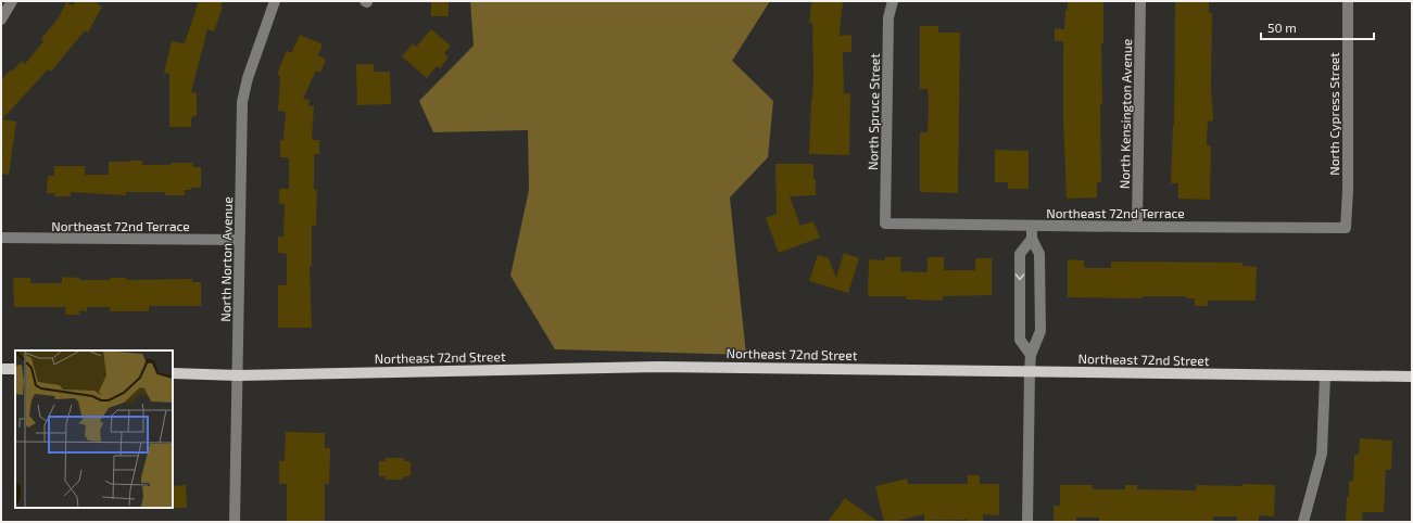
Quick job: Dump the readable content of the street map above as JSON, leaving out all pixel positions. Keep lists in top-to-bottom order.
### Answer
{
  "streets": {
    "main road": ["Northeast 72nd Street"],
    "street": [
      "North Spruce Street",
      "North Kensington Avenue",
      "North Cypress Street",
      "Northeast 72nd Terrace",
      "North Norton Avenue"
    ]
  },
  "crossings": [
    ["North Spruce Street", "Northeast 72nd Terrace"],
    ["North Kensington Avenue", "Northeast 72nd Terrace"],
    ["North Cypress Street", "Northeast 72nd Terrace"],
    ["Northeast 72nd Terrace", "North Norton Avenue"],
    ["North Norton Avenue", "Northeast 72nd Street"]
  ],
  "scale_bar": "50 m"
}
